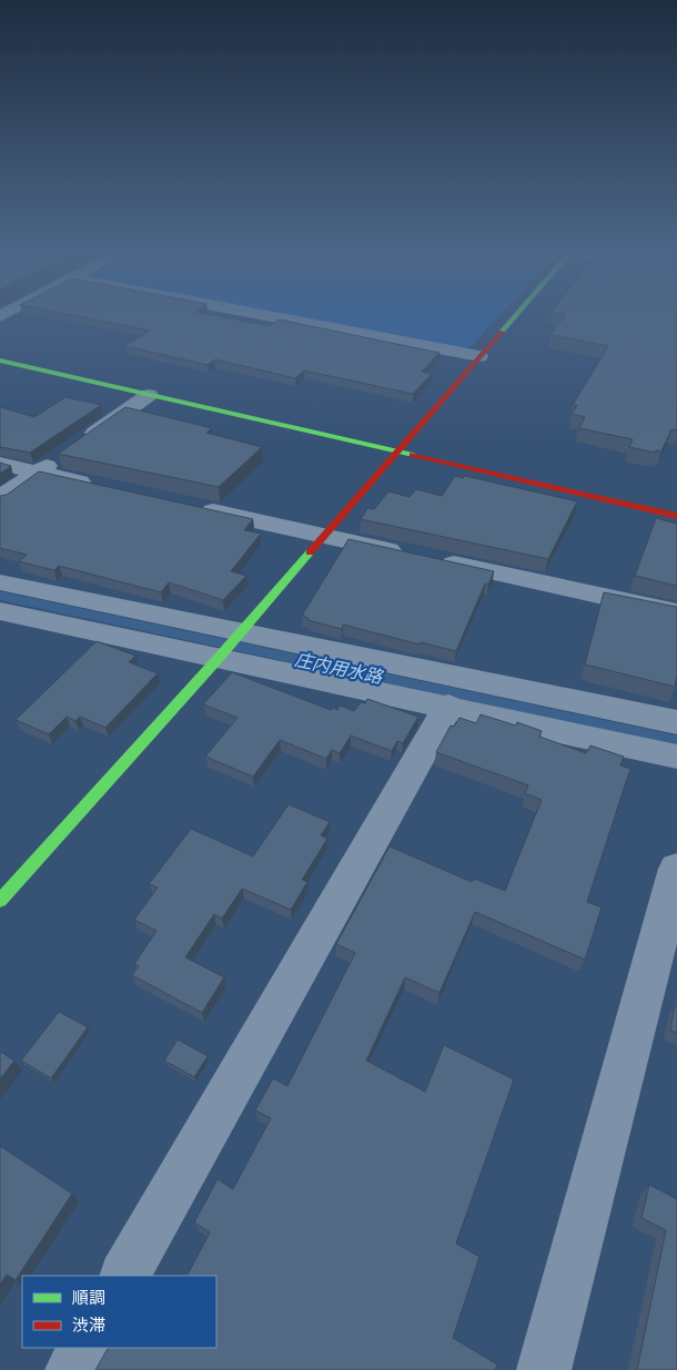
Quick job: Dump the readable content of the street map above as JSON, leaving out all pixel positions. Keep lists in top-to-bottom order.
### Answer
{
  "water": ["庄内用水路"],
  "legend": ["順調", "渋滞"]
}
